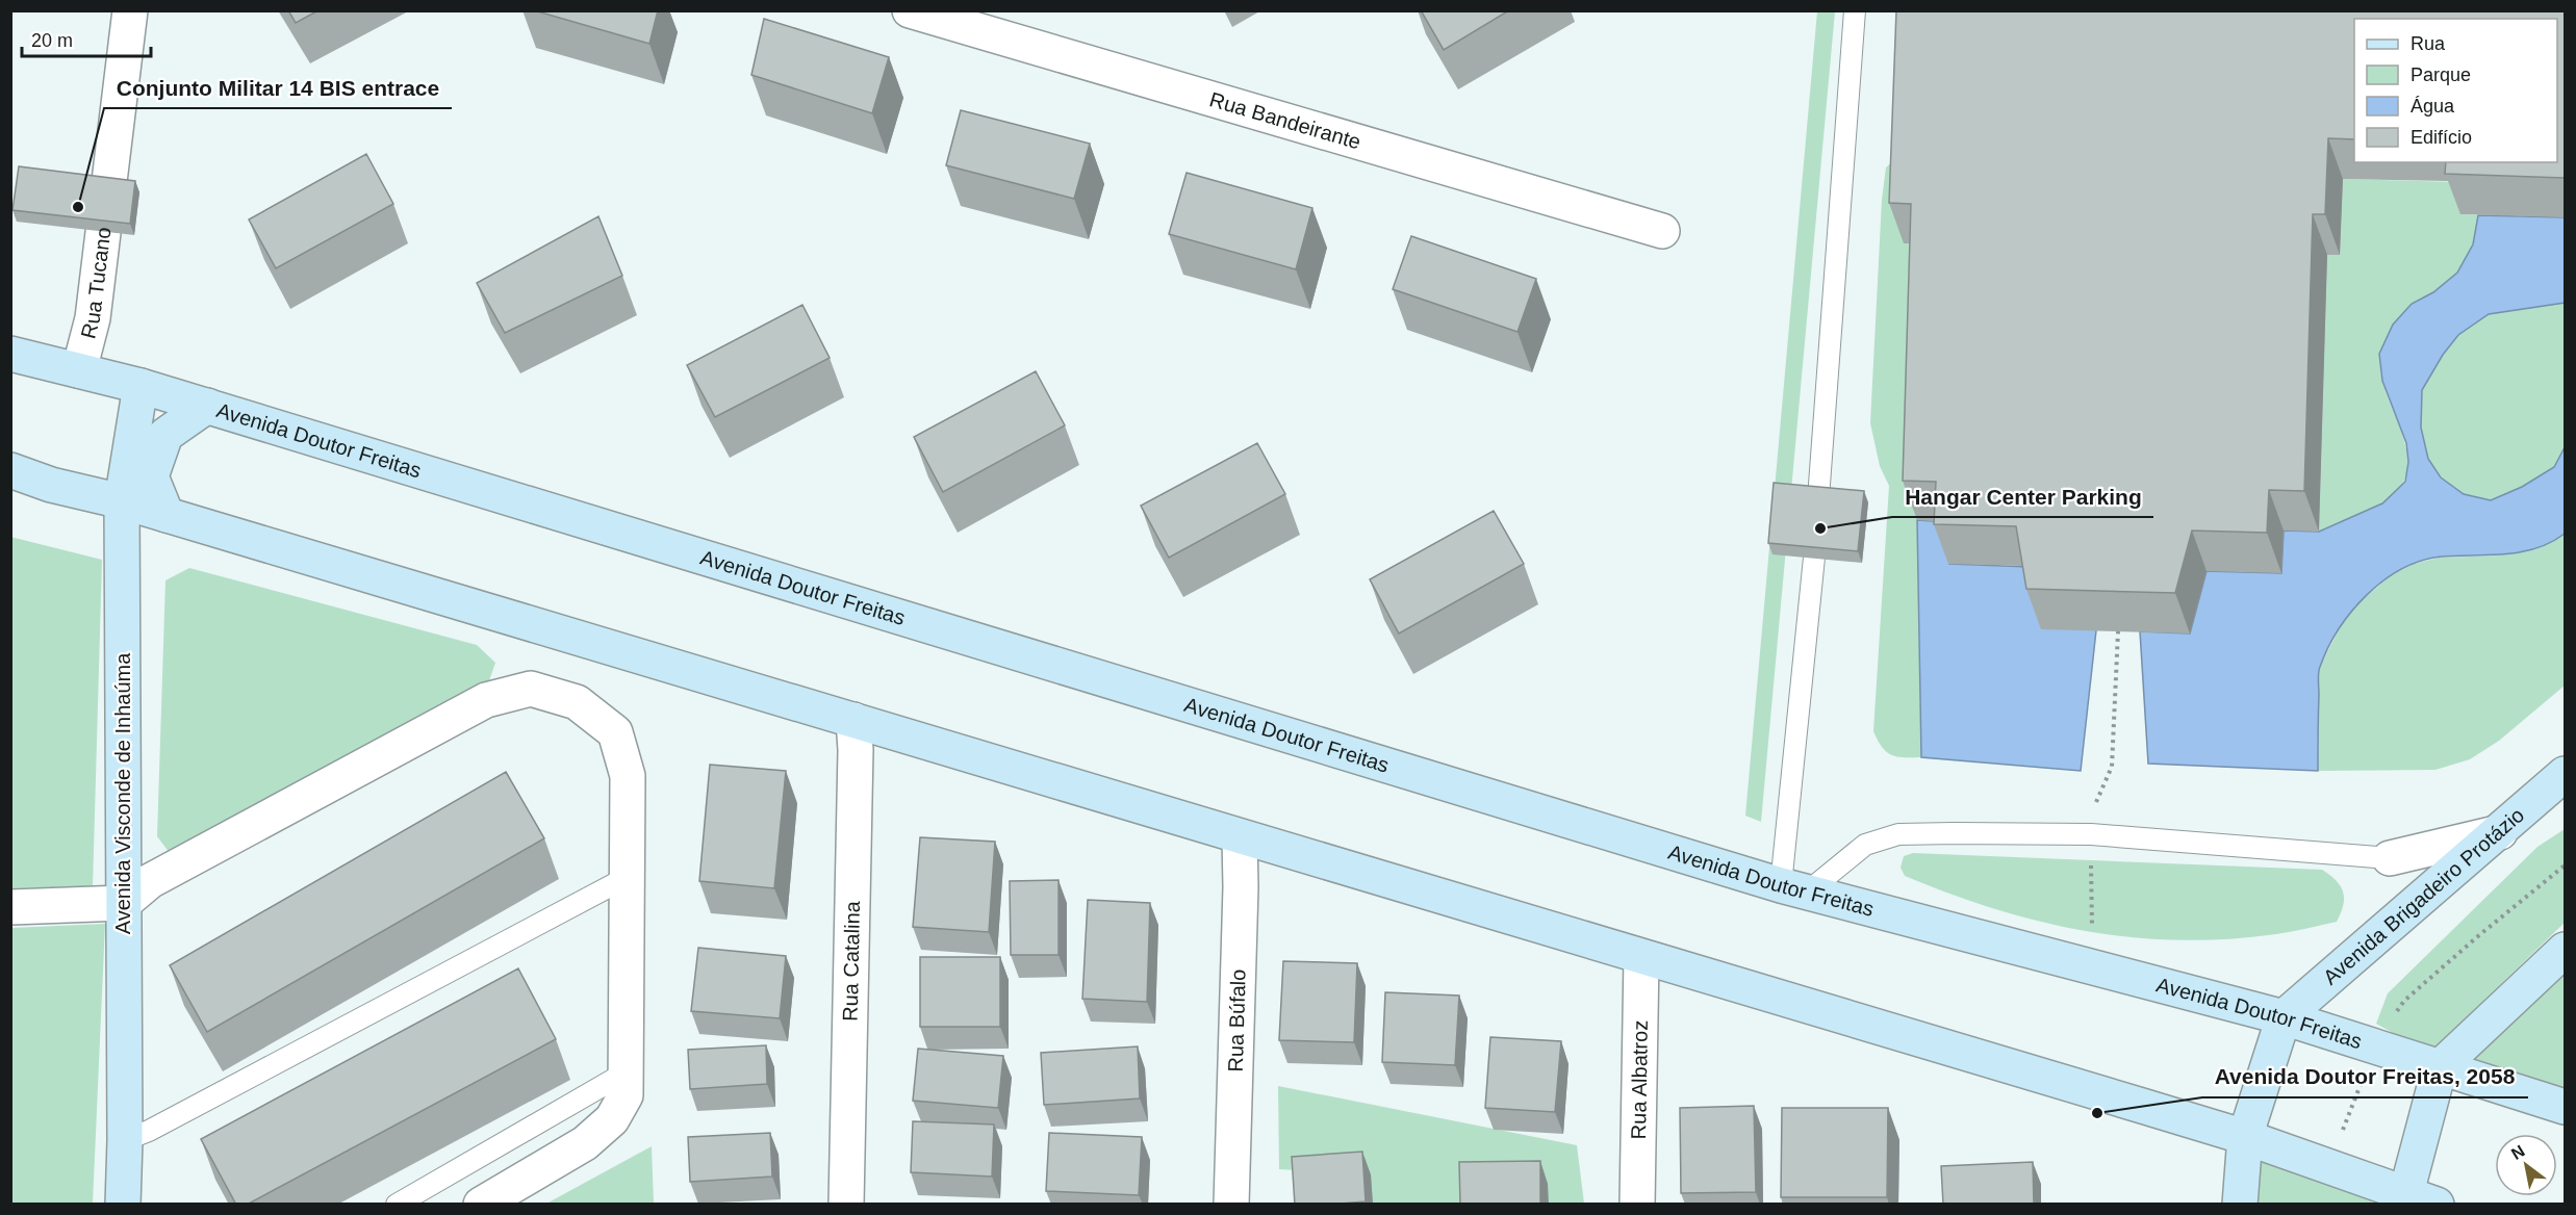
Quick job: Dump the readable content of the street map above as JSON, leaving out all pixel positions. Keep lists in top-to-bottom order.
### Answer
{
  "streets": {
    "main road": ["Avenida Doutor Freitas", "Avenida Visconde de Inhaúma", "Avenida Brigadeiro Protázio"],
    "street": [
      "Rua Bandeirante",
      "Rua Tucano",
      "Rua Catalina",
      "Rua Búfalo",
      "Rua Albatroz"
    ]
  },
  "crossings": [
    ["Rua Tucano", "Avenida Doutor Freitas"],
    ["Avenida Doutor Freitas", "Avenida Visconde de Inhaúma"],
    ["Avenida Doutor Freitas", "Avenida Brigadeiro Protázio"]
  ],
  "places": ["Conjunto Militar 14 BIS entrace", "Hangar Center Parking", "Avenida Doutor Freitas, 2058"],
  "legend": [
    "Rua",
    "Parque",
    "Água",
    "Edifício"
  ],
  "scale_bar": "20 m",
  "north": "top left"
}
